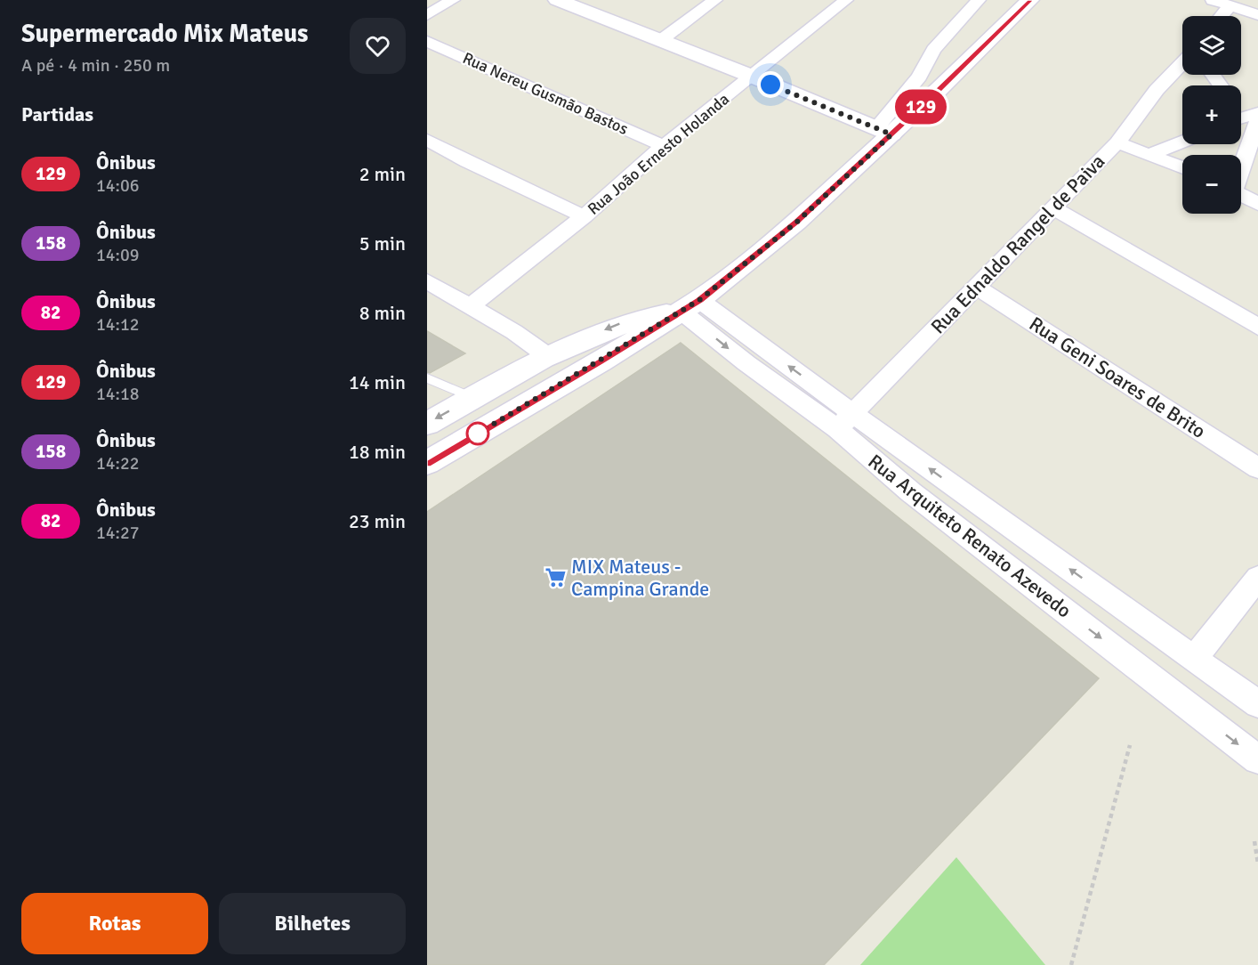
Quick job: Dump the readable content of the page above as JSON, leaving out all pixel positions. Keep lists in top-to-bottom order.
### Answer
{
  "streets": {
    "street": [
      "Rua Nereu Gusmão Bastos",
      "Rua João Ernesto Holanda",
      "Rua Ednaldo Rangel de Paiva",
      "Rua Geni Soares de Brito",
      "Rua Arquiteto Renato Azevedo"
    ]
  },
  "crossings": [
    ["Rua Nereu Gusmão Bastos", "Rua João Ernesto Holanda"],
    ["Rua Ednaldo Rangel de Paiva", "Rua Geni Soares de Brito"],
    ["Rua Ednaldo Rangel de Paiva", "Rua Arquiteto Renato Azevedo"]
  ],
  "places": {
    "supermarket": ["MIX Mateus - Campina Grande"]
  },
  "lines": ["bus line 129"],
  "page": {
    "heading": [
      ["Supermercado Mix Mateus", "A pé · 4 min · 250 m"],
      "Partidas"
    ],
    "on_map": "129",
    "map_buttons": ["+", "−"],
    "list": [
      {
        "mark": "129",
        "name": "Ônibus",
        "note": "14:06",
        "value": "2 min"
      },
      {
        "mark": "158",
        "name": "Ônibus",
        "note": "14:09",
        "value": "5 min"
      },
      {
        "mark": "82",
        "name": "Ônibus",
        "note": "14:12",
        "value": "8 min"
      },
      {
        "mark": "129",
        "name": "Ônibus",
        "note": "14:18",
        "value": "14 min"
      },
      {
        "mark": "158",
        "name": "Ônibus",
        "note": "14:22",
        "value": "18 min"
      },
      {
        "mark": "82",
        "name": "Ônibus",
        "note": "14:27",
        "value": "23 min"
      }
    ],
    "buttons": ["Rotas", "Bilhetes"]
  }
}
